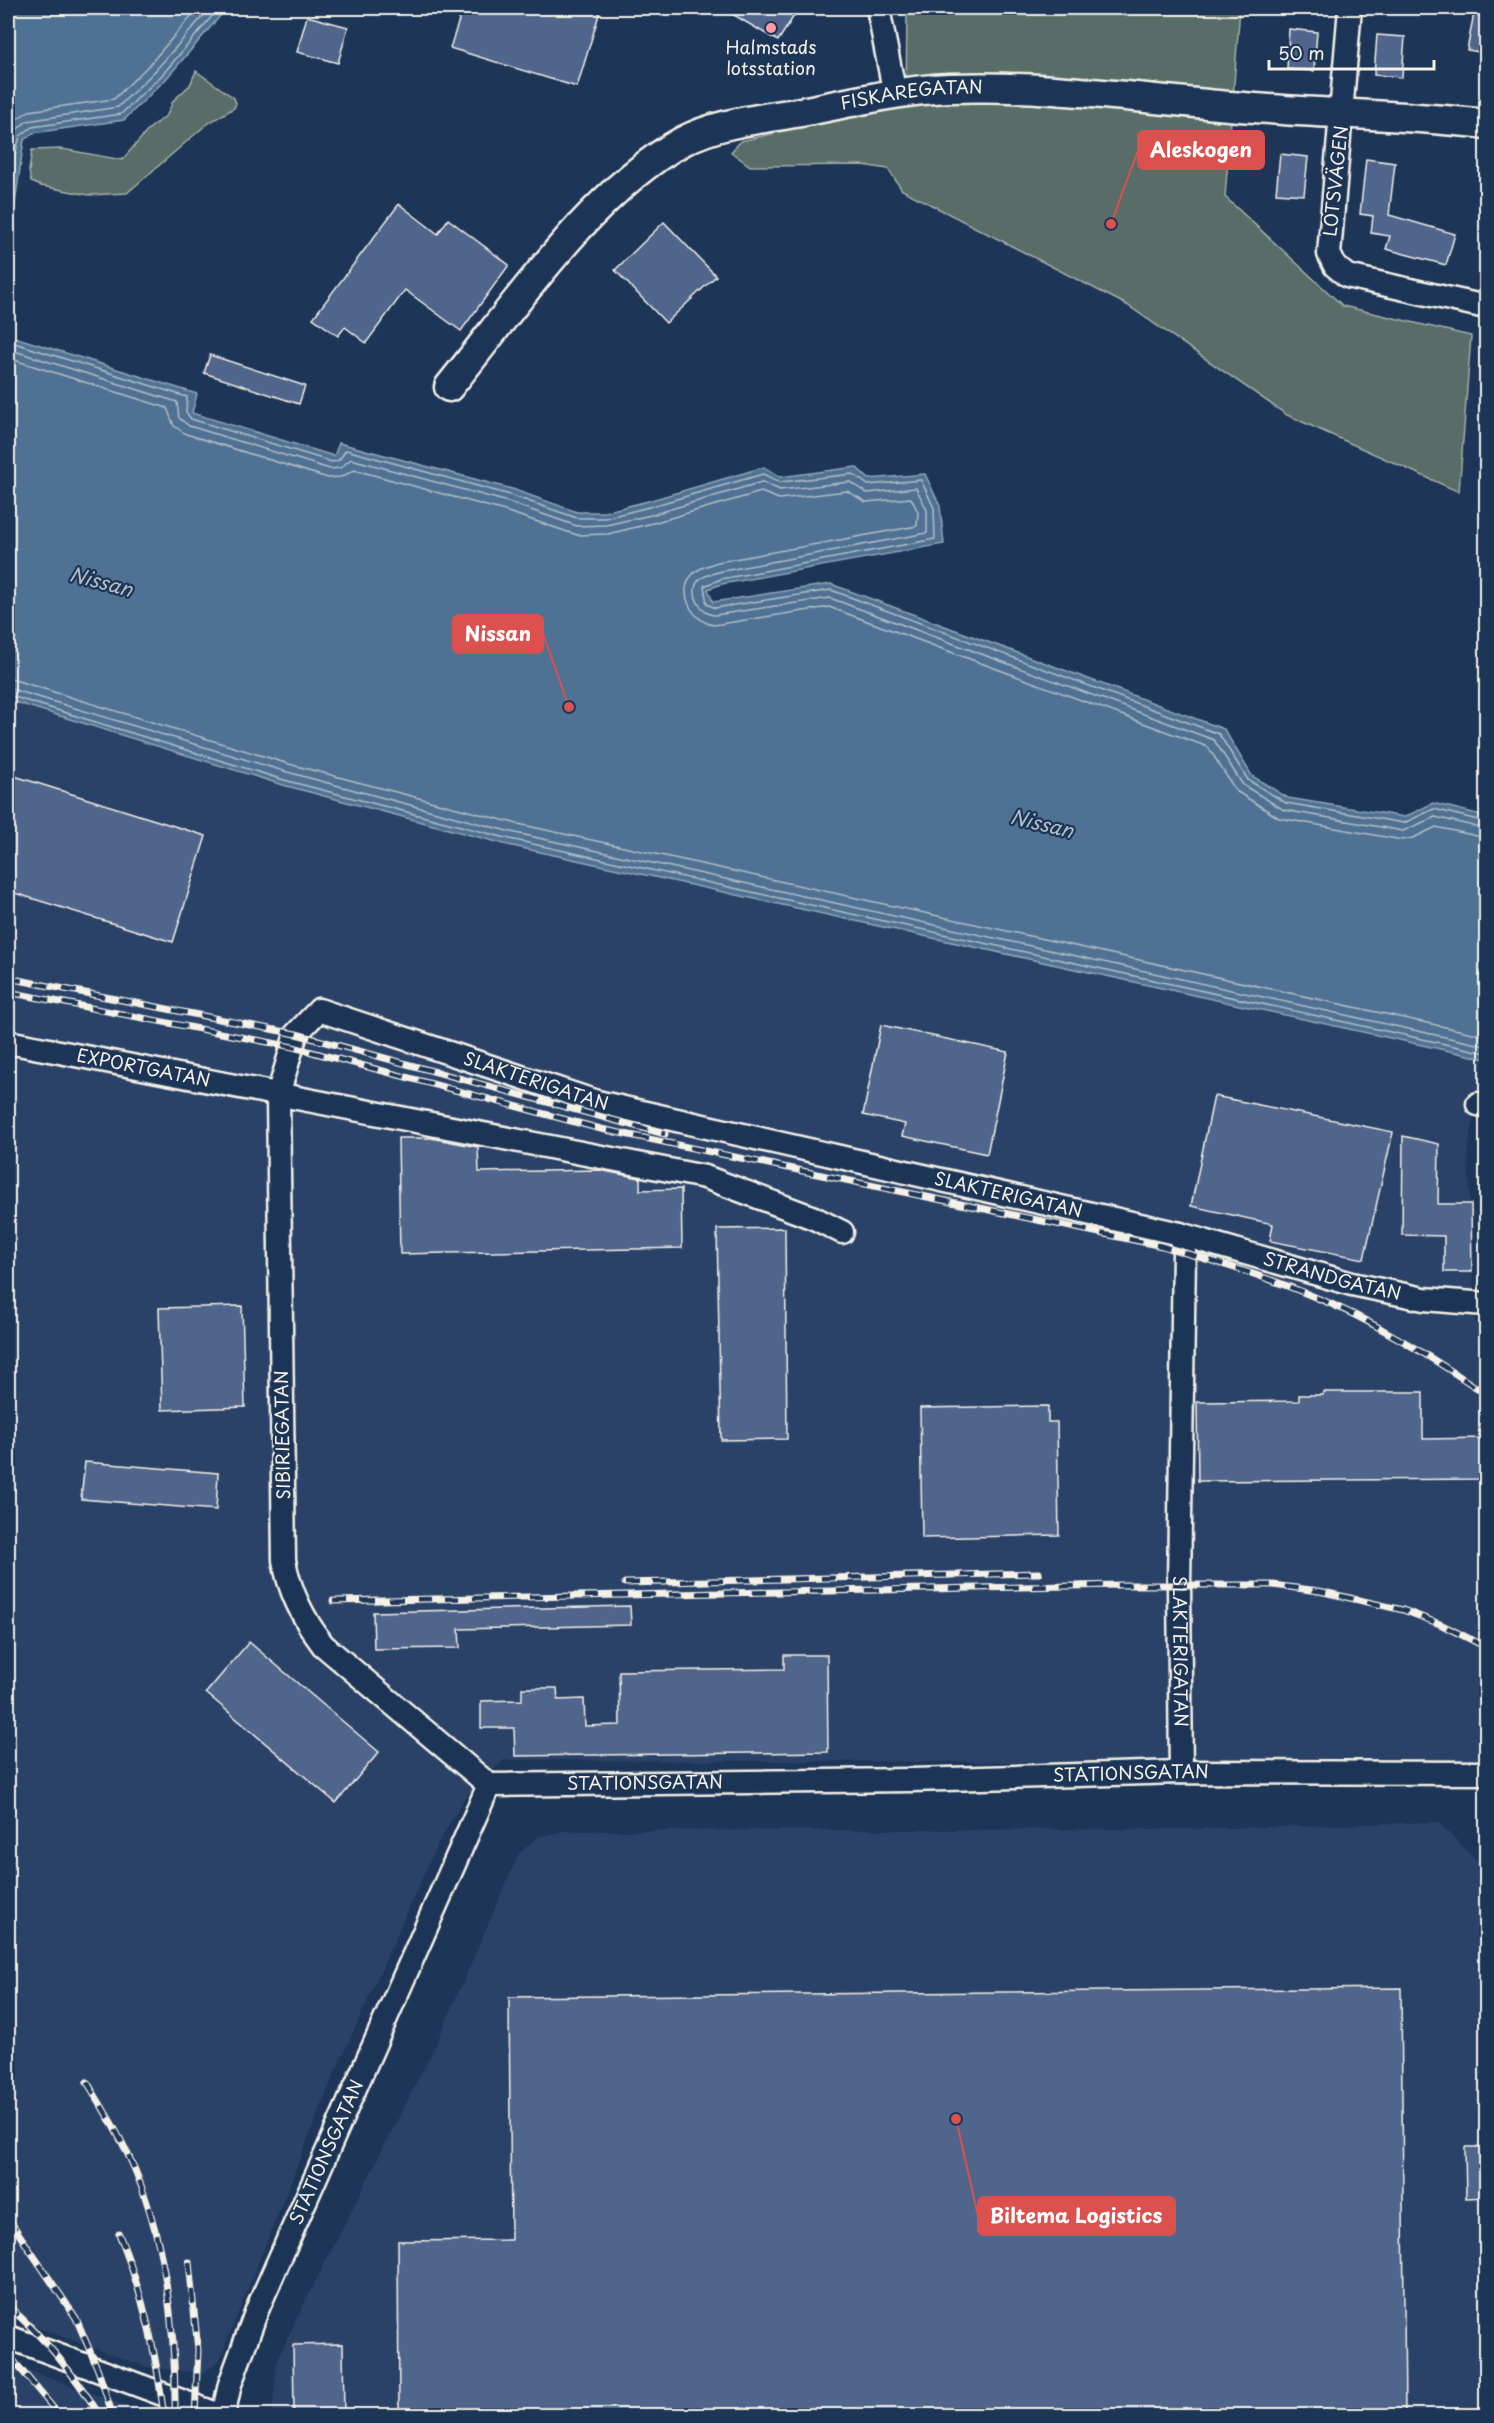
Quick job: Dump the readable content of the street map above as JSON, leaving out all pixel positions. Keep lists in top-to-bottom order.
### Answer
{
  "streets": {
    "street": [
      "FISKAREGATAN",
      "LOTSVÄGEN",
      "EXPORTGATAN",
      "SLAKTERIGATAN",
      "STRANDGATAN",
      "SIBIRIEGATAN",
      "STATIONSGATAN"
    ]
  },
  "crossings": [
    ["FISKAREGATAN", "LOTSVÄGEN"],
    ["EXPORTGATAN", "SIBIRIEGATAN"],
    ["SLAKTERIGATAN", "STRANDGATAN"],
    ["SLAKTERIGATAN", "SIBIRIEGATAN"],
    ["SLAKTERIGATAN", "STATIONSGATAN"],
    ["SIBIRIEGATAN", "STATIONSGATAN"]
  ],
  "water": ["Nissan"],
  "places": [
    "Halmstads lotsstation",
    "Aleskogen",
    "Nissan",
    "Biltema Logistics"
  ],
  "scale_bar": "50 m"
}
